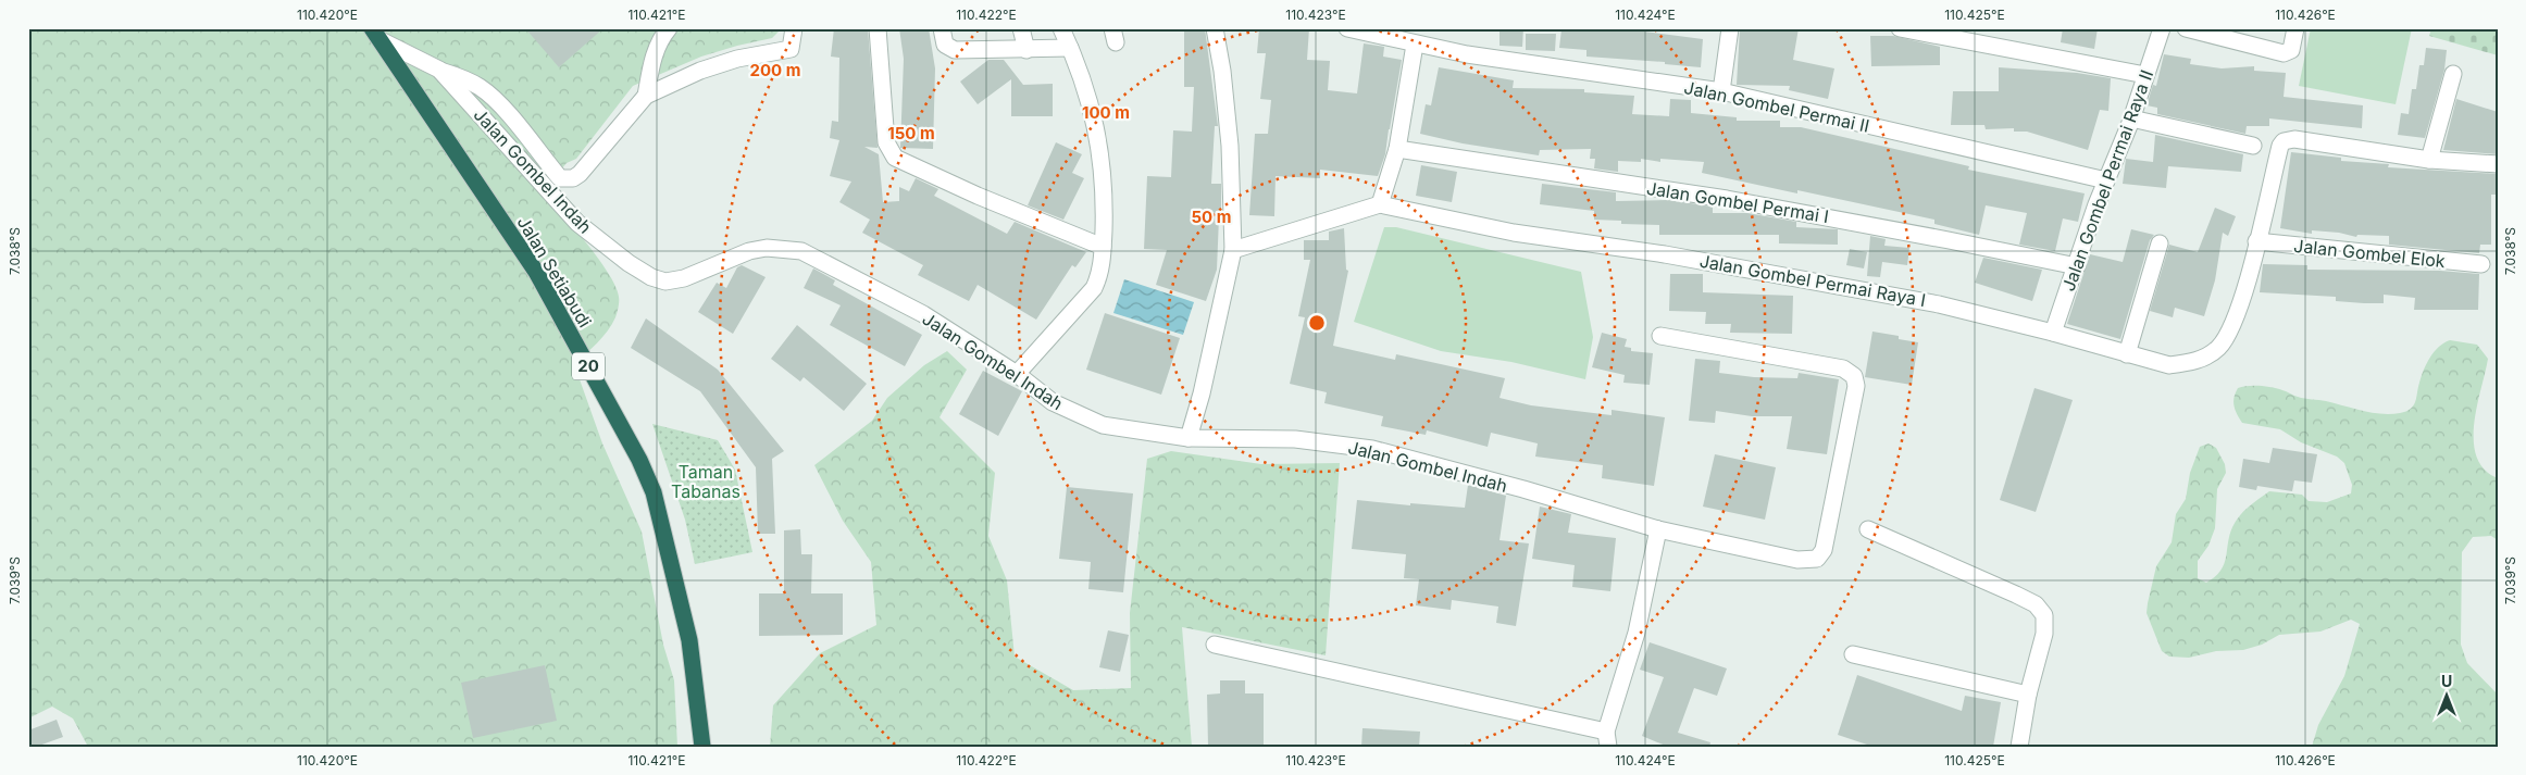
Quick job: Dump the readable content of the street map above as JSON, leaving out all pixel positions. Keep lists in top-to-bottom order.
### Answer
{
  "streets": {
    "highway": ["Jalan Setiabudi", "20"],
    "street": [
      "Jalan Gombel Permai II",
      "Jalan Gombel Indah",
      "Jalan Gombel Permai Raya II",
      "Jalan Gombel Permai I",
      "Jalan Gombel Elok",
      "Jalan Gombel Permai Raya I"
    ]
  },
  "crossings": [
    ["Jalan Gombel Permai II", "Jalan Gombel Permai Raya II"],
    ["Jalan Gombel Indah", "Jalan Setiabudi"],
    ["Jalan Gombel Permai Raya II", "Jalan Gombel Permai I"],
    ["Jalan Gombel Permai Raya II", "Jalan Gombel Permai Raya I"],
    ["Jalan Gombel Elok", "Jalan Gombel Permai Raya I"]
  ],
  "parks": ["Taman Tabanas"],
  "north": "top",
  "coordinates": [
    "110.420°E",
    "110.421°E",
    "110.422°E",
    "110.423°E",
    "110.424°E",
    "110.425°E",
    "110.426°E",
    "7.038°S",
    "7.039°S"
  ],
  "rings": [
    "200 m",
    "100 m",
    "150 m",
    "50 m"
  ]
}
